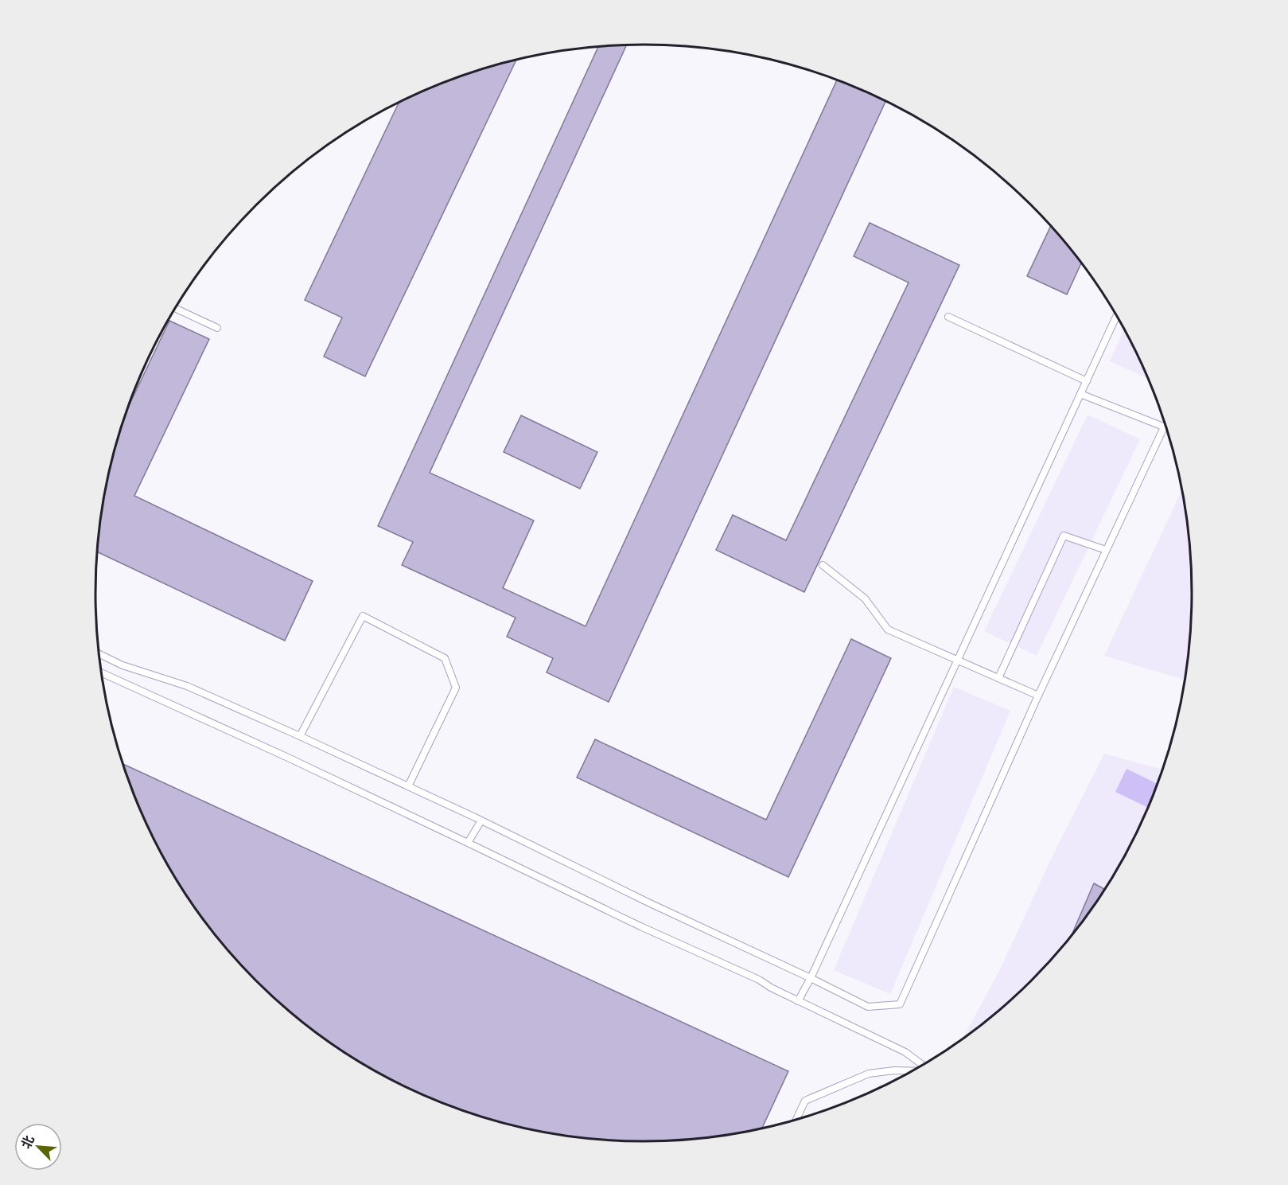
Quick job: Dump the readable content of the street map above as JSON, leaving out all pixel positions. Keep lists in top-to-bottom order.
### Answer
{
  "north": "top left"
}
